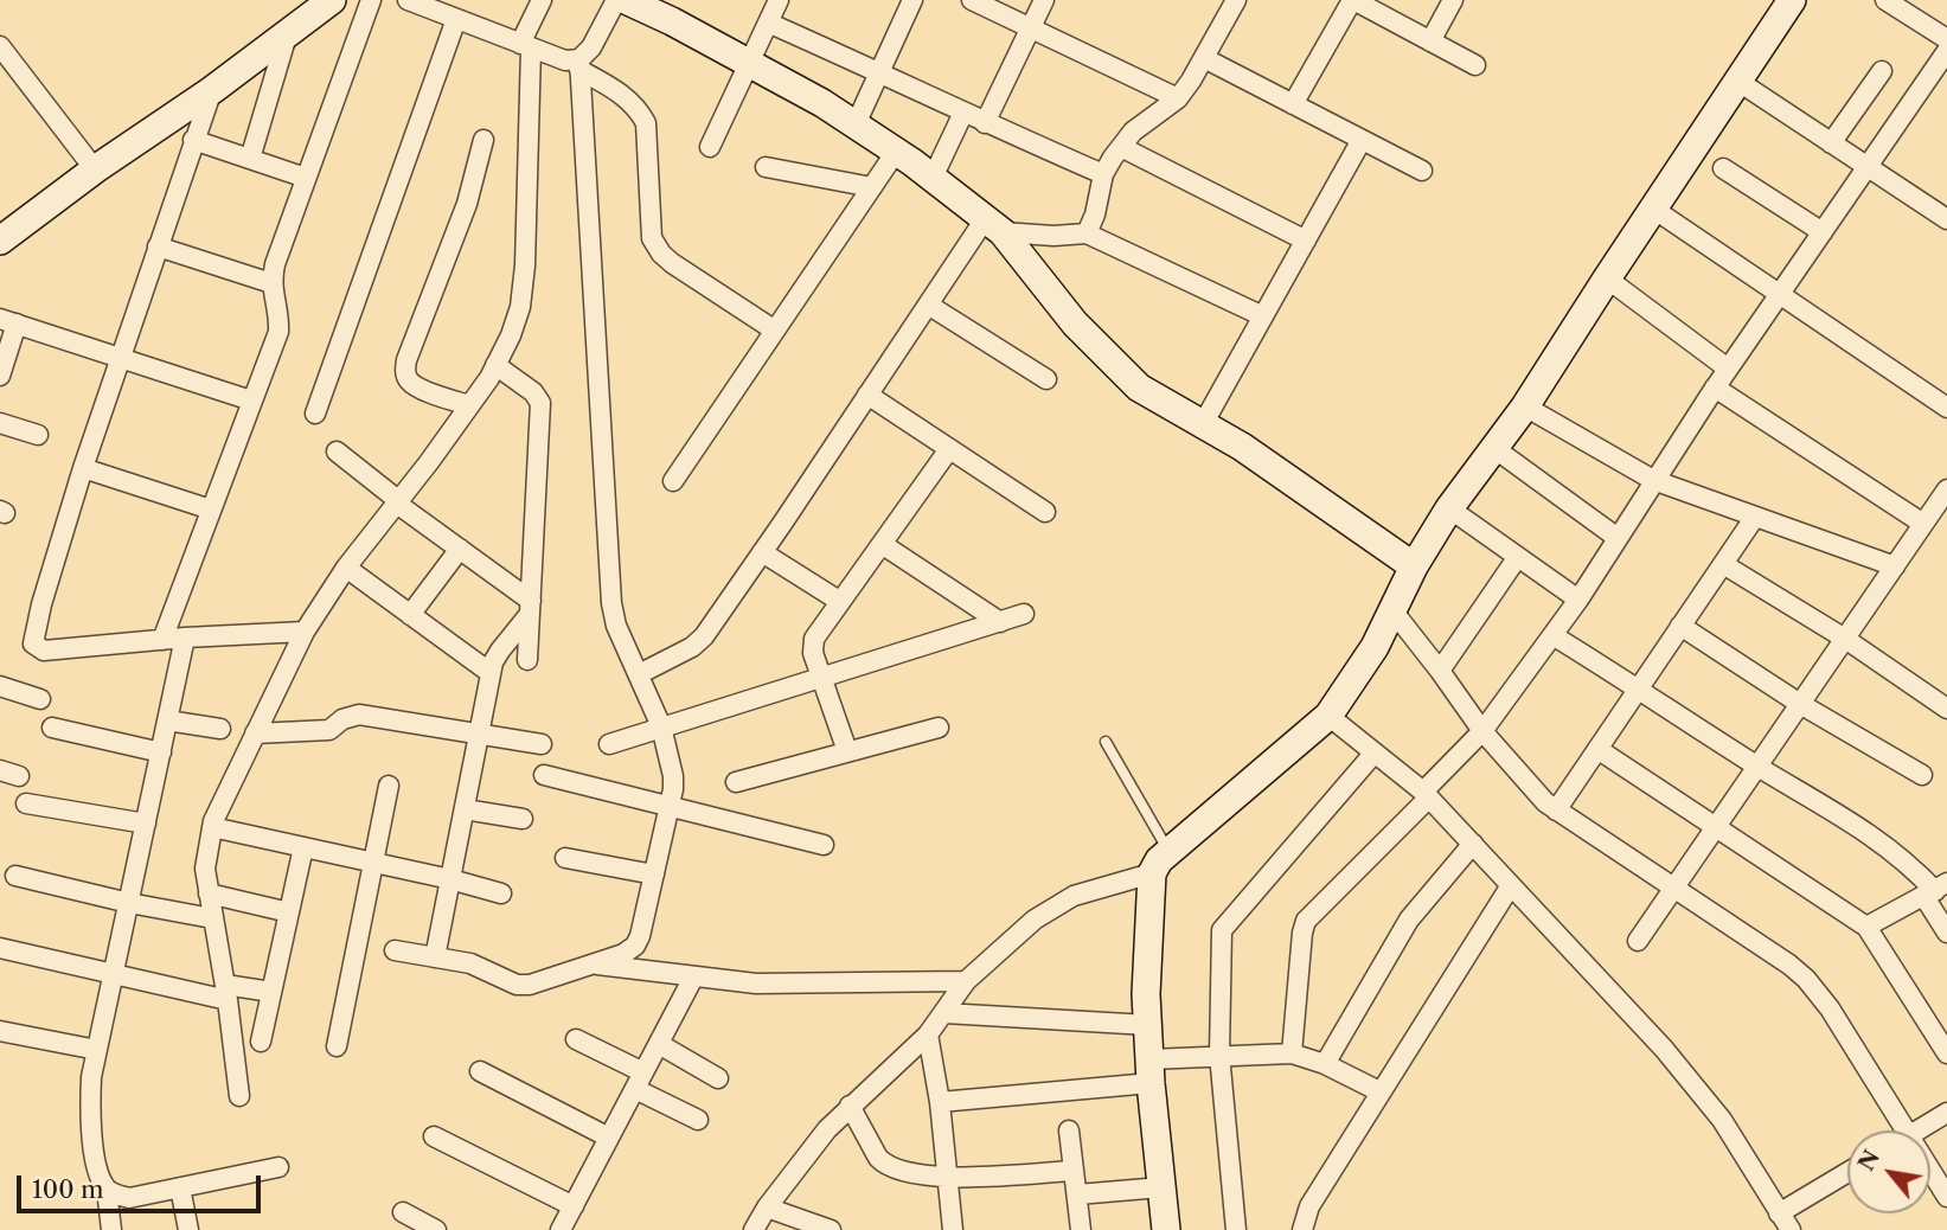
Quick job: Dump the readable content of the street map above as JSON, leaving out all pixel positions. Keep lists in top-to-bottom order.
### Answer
{
  "scale_bar": "100 m",
  "north": "top left"
}
